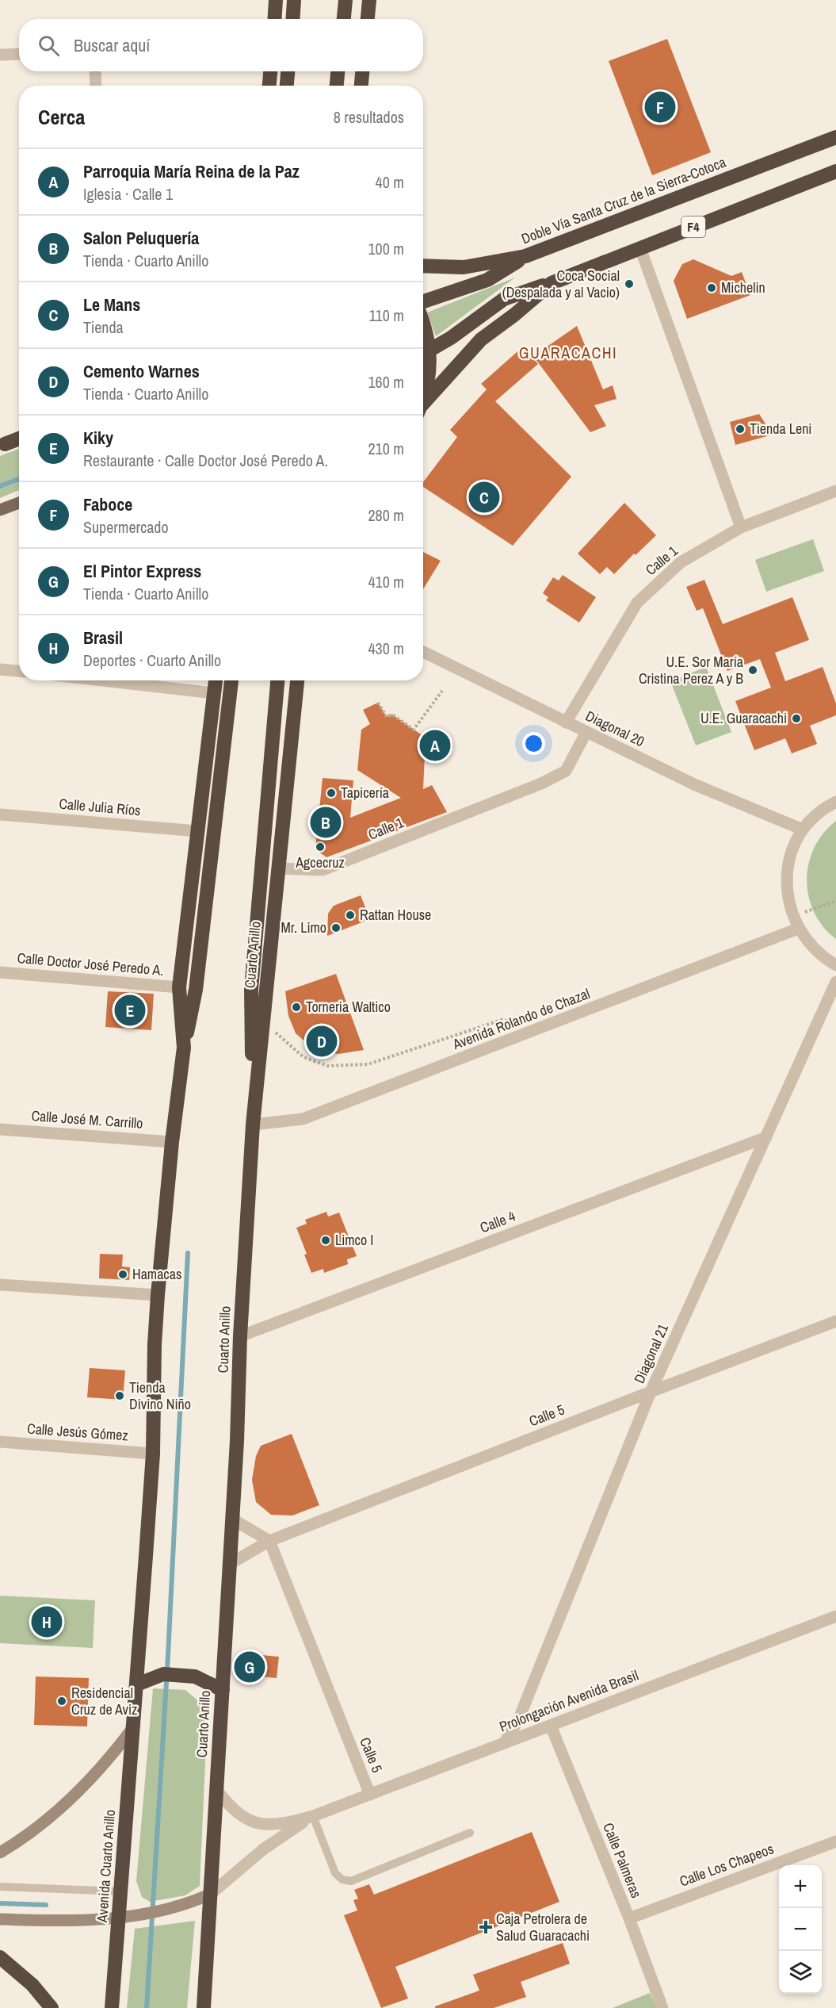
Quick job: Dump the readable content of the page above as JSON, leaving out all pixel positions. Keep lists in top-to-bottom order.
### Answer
{
  "streets": {
    "highway": [
      "Doble Vía Santa Cruz de la Sierra-Cotoca",
      "F4",
      "Cuarto Anillo",
      "Avenida Cuarto Anillo"
    ],
    "street": [
      "Calle 1",
      "Diagonal 20",
      "Calle Julia Ríos",
      "Calle Doctor José Peredo A.",
      "Avenida Rolando de Chazal",
      "Calle José M. Carrillo",
      "Calle 4",
      "Diagonal 21",
      "Calle 5",
      "Calle Jesús Gómez",
      "Prolongación Avenida Brasil",
      "Calle Palmeras",
      "Calle Los Chapeos"
    ]
  },
  "crossings": [
    ["Calle 1", "Diagonal 20"],
    ["Calle 1", "Cuarto Anillo"],
    ["Cuarto Anillo", "Avenida Rolando de Chazal"],
    ["Cuarto Anillo", "Calle 4"],
    ["Cuarto Anillo", "Calle 5"],
    ["Cuarto Anillo", "Prolongación Avenida Brasil"],
    ["Calle 4", "Diagonal 21"],
    ["Diagonal 21", "Calle 5"],
    ["Diagonal 21", "Prolongación Avenida Brasil"],
    ["Calle 5", "Prolongación Avenida Brasil"],
    ["Prolongación Avenida Brasil", "Calle Palmeras"],
    ["Calle Palmeras", "Calle Los Chapeos"]
  ],
  "districts": ["GUARACACHI"],
  "places": {
    "other": [
      "Coca Social (Despalada y al Vacio)",
      "Michelin",
      "Tienda Leni",
      "U.E. Sor María Cristina Perez A y B",
      "U.E. Guaracachi",
      "Tapicería",
      "Agcecruz",
      "Rattan House",
      "Mr. Limo",
      "Torneria Waltico",
      "Limco I",
      "Hamacas",
      "Tienda Divino Niño",
      "Residencial Cruz de Aviz"
    ],
    "health": ["Caja Petrolera de Salud Guaracachi"]
  },
  "page": {
    "search": "Buscar aquí",
    "heading": ["Cerca", "8 resultados"],
    "pins": [
      "F",
      "C",
      "A",
      "B",
      "E",
      "D",
      "H",
      "G"
    ],
    "list": [
      {
        "mark": "A",
        "name": "Parroquia María Reina de la Paz",
        "note": "Iglesia · Calle 1",
        "value": "40 m"
      },
      {
        "mark": "B",
        "name": "Salon Peluquería",
        "note": "Tienda · Cuarto Anillo",
        "value": "100 m"
      },
      {
        "mark": "C",
        "name": "Le Mans",
        "note": "Tienda",
        "value": "110 m"
      },
      {
        "mark": "D",
        "name": "Cemento Warnes",
        "note": "Tienda · Cuarto Anillo",
        "value": "160 m"
      },
      {
        "mark": "E",
        "name": "Kiky",
        "note": "Restaurante · Calle Doctor José Peredo A.",
        "value": "210 m"
      },
      {
        "mark": "F",
        "name": "Faboce",
        "note": "Supermercado",
        "value": "280 m"
      },
      {
        "mark": "G",
        "name": "El Pintor Express",
        "note": "Tienda · Cuarto Anillo",
        "value": "410 m"
      },
      {
        "mark": "H",
        "name": "Brasil",
        "note": "Deportes · Cuarto Anillo",
        "value": "430 m"
      }
    ],
    "map_buttons": ["+", "−"]
  }
}
